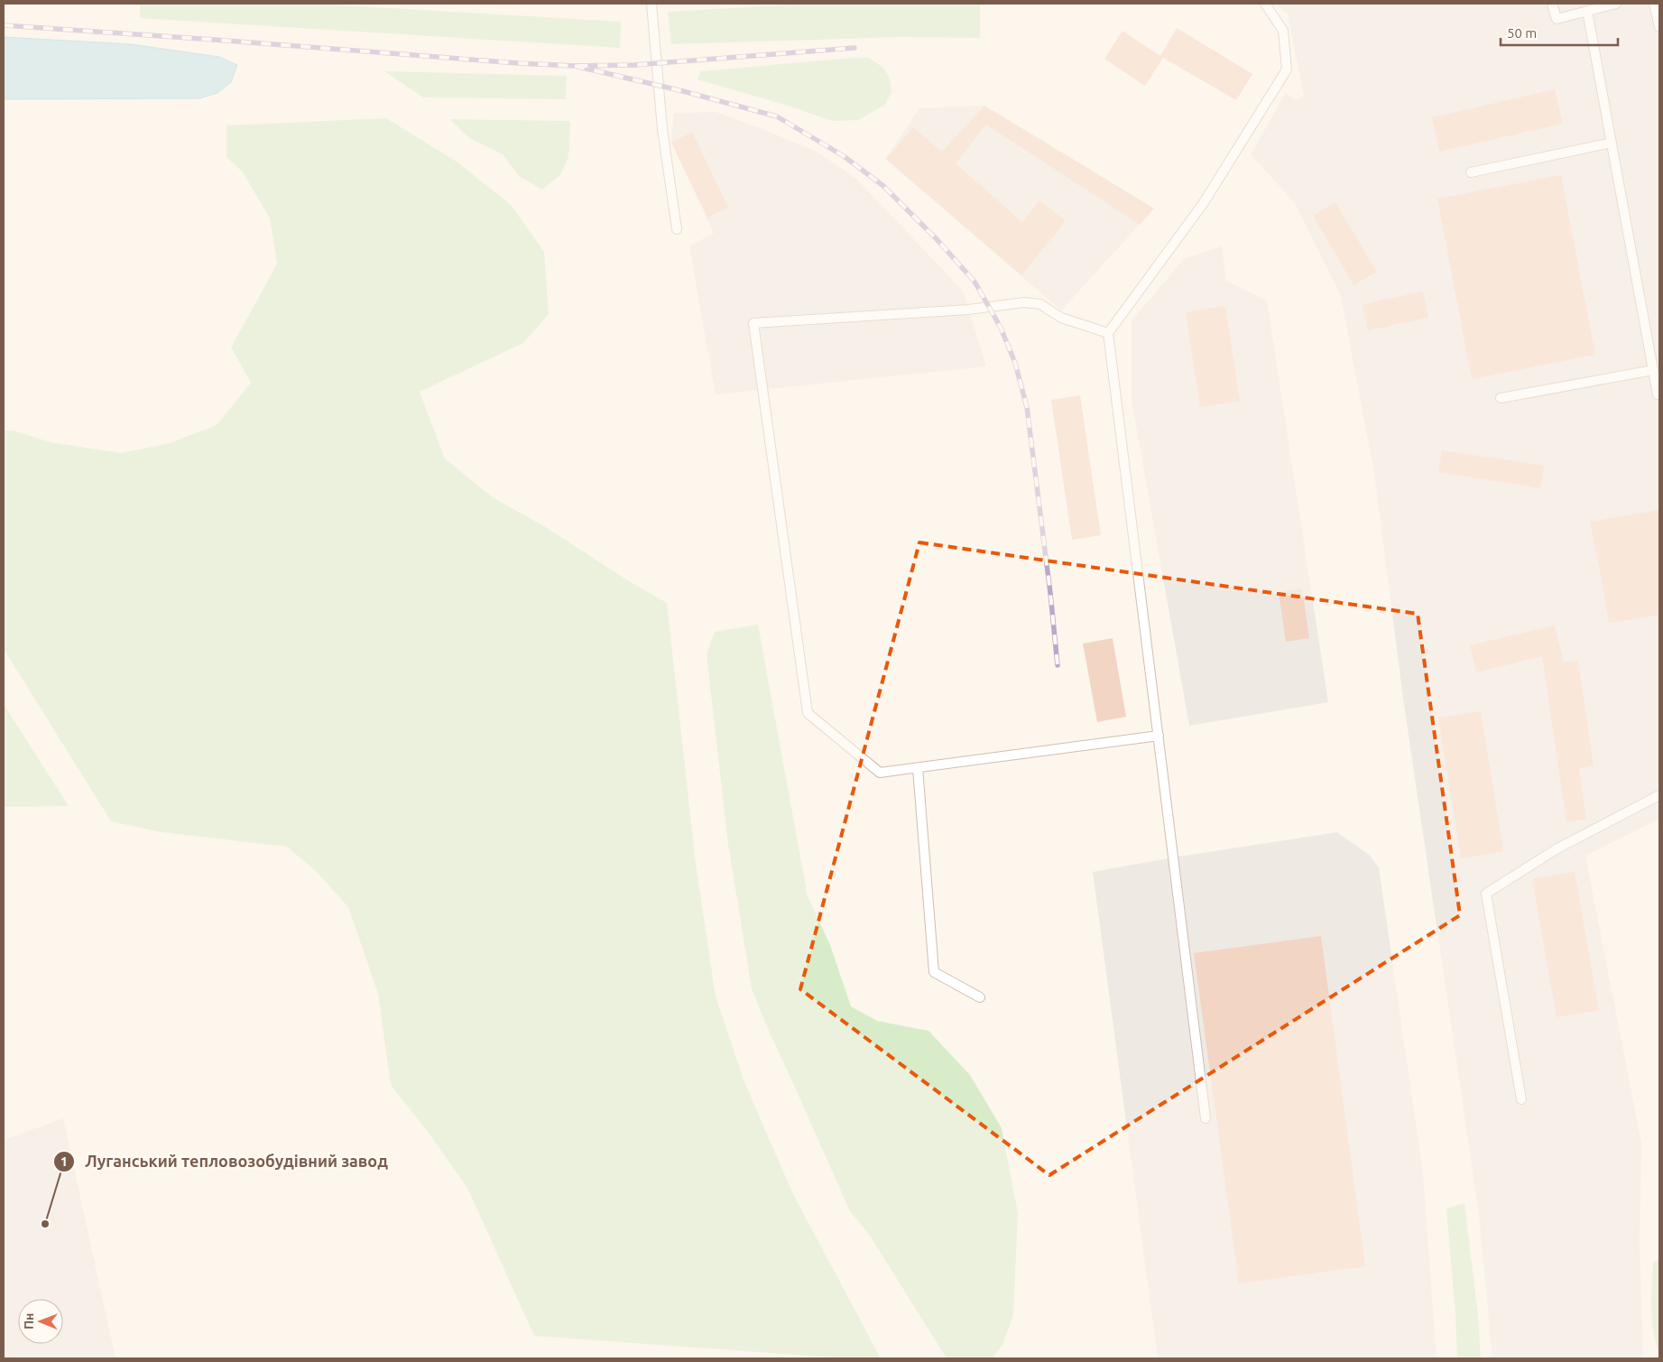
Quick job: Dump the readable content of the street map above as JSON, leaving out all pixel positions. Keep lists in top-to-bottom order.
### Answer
{
  "places": ["Луганський тепловозобудівний завод"],
  "scale_bar": "50 m",
  "north": "left"
}
